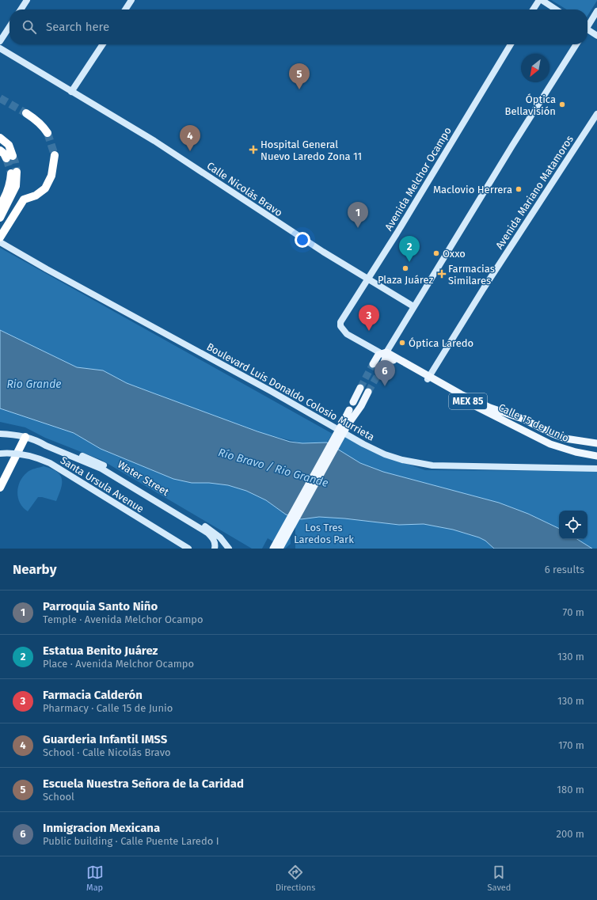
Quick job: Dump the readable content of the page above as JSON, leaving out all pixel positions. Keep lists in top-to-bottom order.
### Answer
{
  "streets": {
    "main road": [
      "Avenida Melchor Ocampo",
      "Calle Nicolás Bravo",
      "Avenida Mariano Matamoros",
      "Boulevard Luis Donaldo Colosio Murrieta",
      "MEX 85",
      "Calle 15 de Junio",
      "Water Street",
      "Santa Ursula Avenue"
    ]
  },
  "crossings": [
    ["Avenida Melchor Ocampo", "Calle Nicolás Bravo"],
    ["Avenida Melchor Ocampo", "Calle 15 de Junio"],
    ["Avenida Mariano Matamoros", "Calle 15 de Junio"]
  ],
  "water": ["Rio Grande", "Río Bravo / Rio Grande"],
  "parks": ["Los Tres Laredos Park"],
  "places": {
    "other": [
      "Óptica Bellavisión",
      "Maclovio Herrera",
      "Oxxo",
      "Plaza Juárez",
      "Óptica Laredo"
    ],
    "health": ["Hospital General Nuevo Laredo Zona 11", "Farmacias Similares"]
  },
  "north": "bottom left",
  "page": {
    "search": "Search here",
    "pins": [
      "5",
      "4",
      "1",
      "2",
      "3",
      "6"
    ],
    "heading": ["Nearby", "6 results"],
    "list": [
      {
        "mark": "1",
        "name": "Parroquia Santo Niño",
        "note": "Temple · Avenida Melchor Ocampo",
        "value": "70 m"
      },
      {
        "mark": "2",
        "name": "Estatua Benito Juárez",
        "note": "Place · Avenida Melchor Ocampo",
        "value": "130 m"
      },
      {
        "mark": "3",
        "name": "Farmacia Calderón",
        "note": "Pharmacy · Calle 15 de Junio",
        "value": "130 m"
      },
      {
        "mark": "4",
        "name": "Guarderia Infantil IMSS",
        "note": "School · Calle Nicolás Bravo",
        "value": "170 m"
      },
      {
        "mark": "5",
        "name": "Escuela Nuestra Señora de la Caridad",
        "note": "School",
        "value": "180 m"
      },
      {
        "mark": "6",
        "name": "Inmigracion Mexicana",
        "note": "Public building · Calle Puente Laredo I",
        "value": "200 m"
      }
    ],
    "nav": ["Map", "Directions", "Saved"]
  }
}
